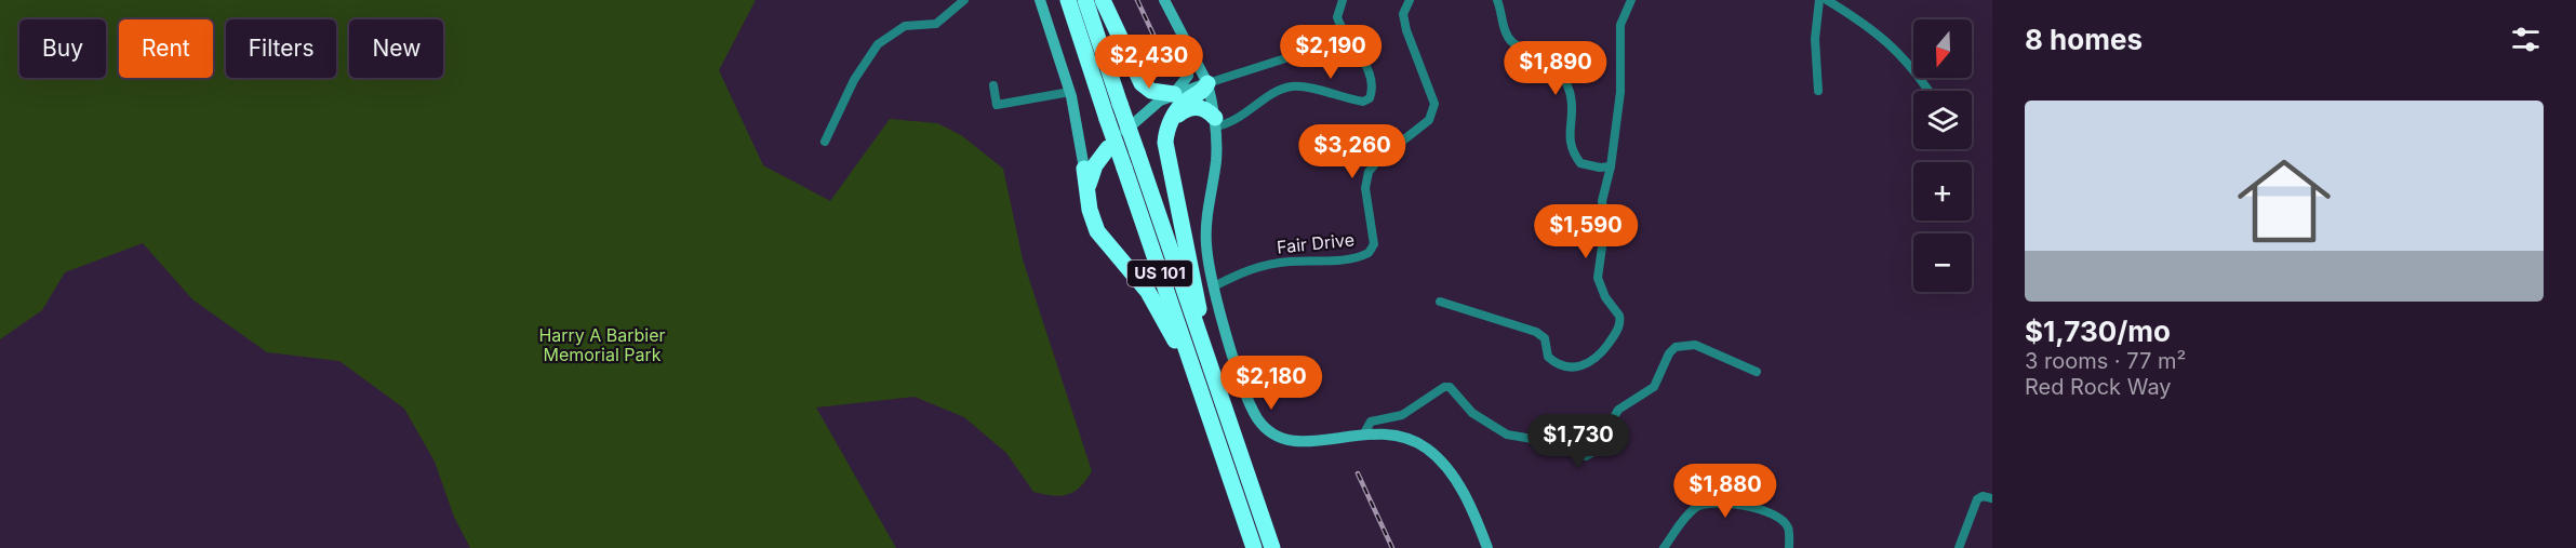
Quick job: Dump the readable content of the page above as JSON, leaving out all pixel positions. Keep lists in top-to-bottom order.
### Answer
{
  "streets": {
    "highway": ["US 101"],
    "street": ["Fair Drive"]
  },
  "parks": ["Harry A Barbier Memorial Park"],
  "north": "bottom",
  "page": {
    "heading": "8 homes",
    "map_buttons": ["+", "−"],
    "chip": [
      "Buy",
      "Rent",
      "Filters",
      "New"
    ],
    "price": [
      "$2,190",
      "$2,430",
      "$1,890",
      "$3,260",
      "$1,590",
      "$2,180",
      "$1,730",
      "$1,880"
    ],
    "list": [
      {
        "name": "$1,730/mo",
        "note": "3 rooms · 77 m² · Red Rock Way"
      }
    ]
  }
}
